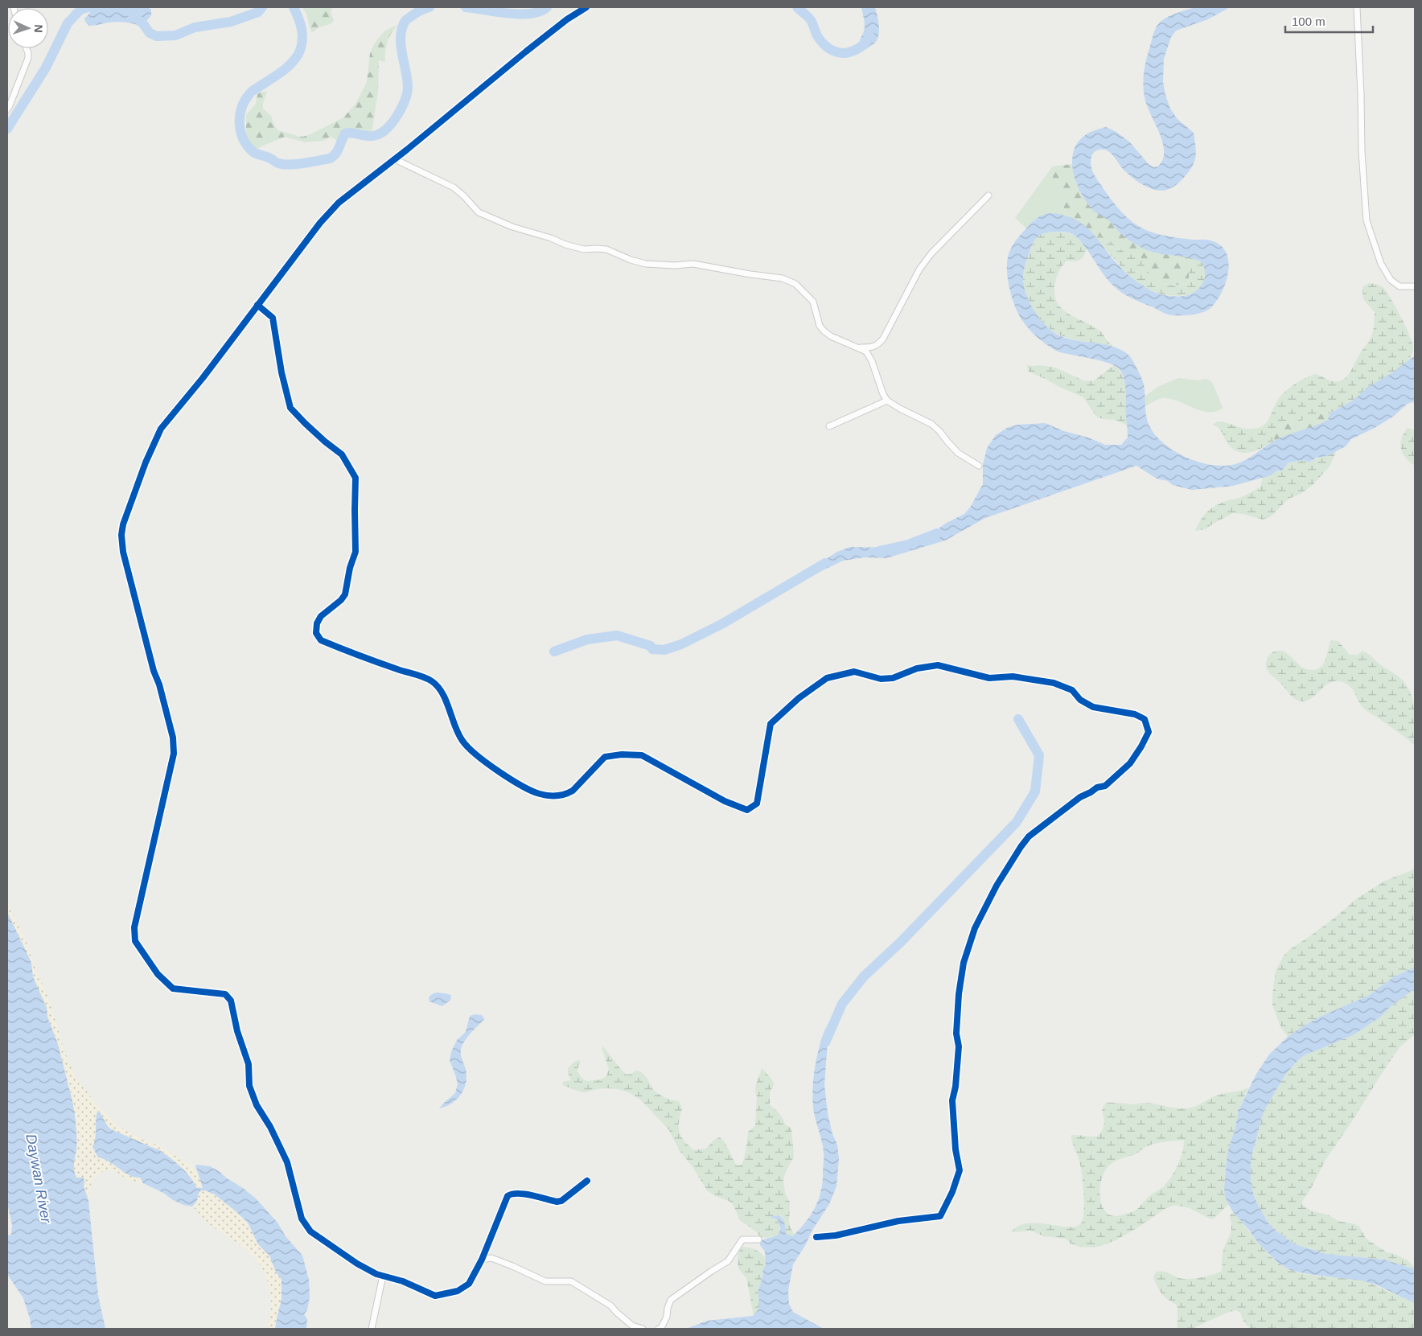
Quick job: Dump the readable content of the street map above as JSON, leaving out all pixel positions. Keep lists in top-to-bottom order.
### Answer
{
  "water": ["Daywan River"],
  "scale_bar": "100 m",
  "north": "right"
}
